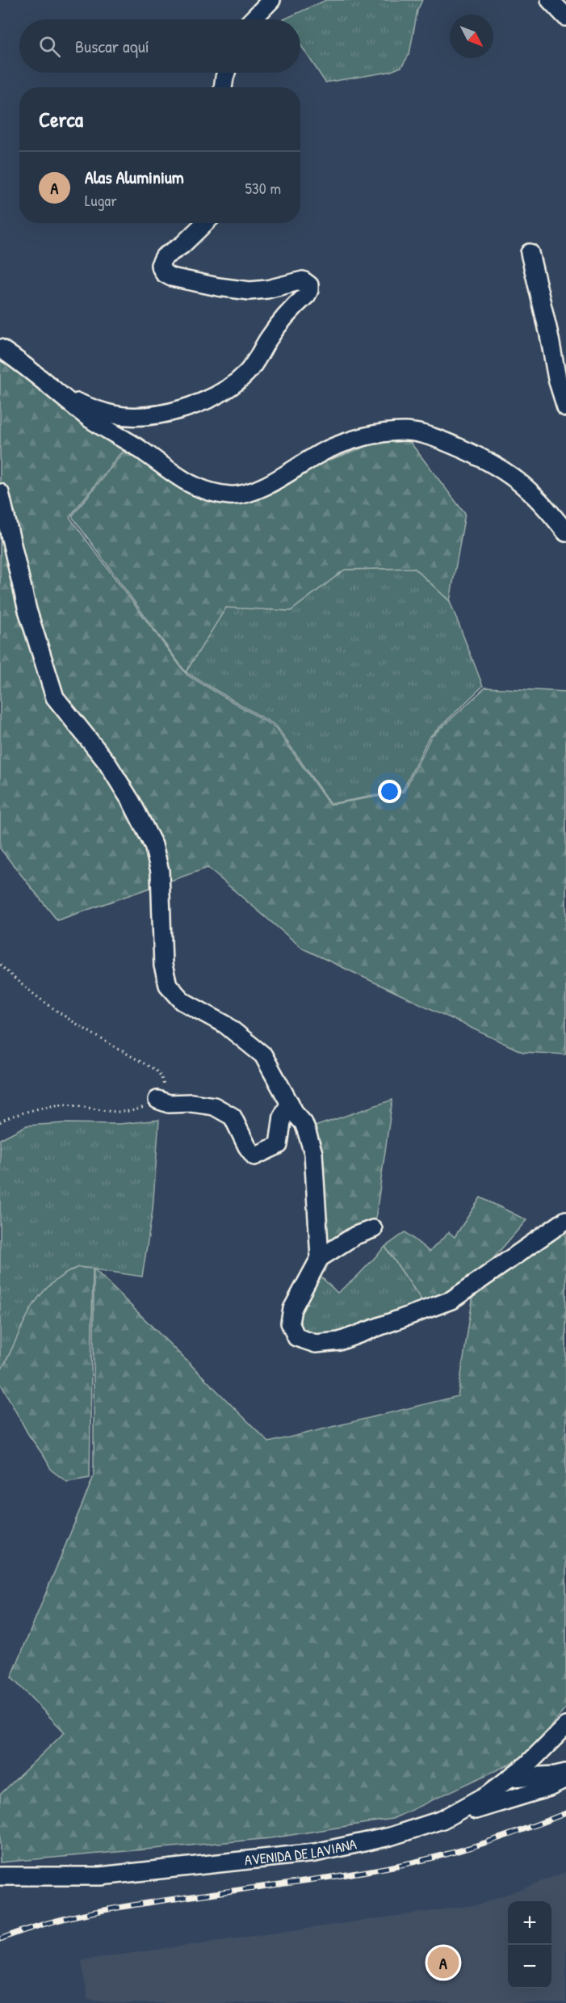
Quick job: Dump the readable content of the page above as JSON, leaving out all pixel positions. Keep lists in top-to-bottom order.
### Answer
{
  "streets": {
    "street": ["AVENIDA DE LAVIANA"]
  },
  "north": "bottom right",
  "page": {
    "search": "Buscar aquí",
    "heading": "Cerca",
    "list": [
      {
        "mark": "A",
        "name": "Alas Aluminium",
        "note": "Lugar",
        "value": "530 m"
      }
    ],
    "map_buttons": ["+", "−"],
    "pins": "A"
  }
}
